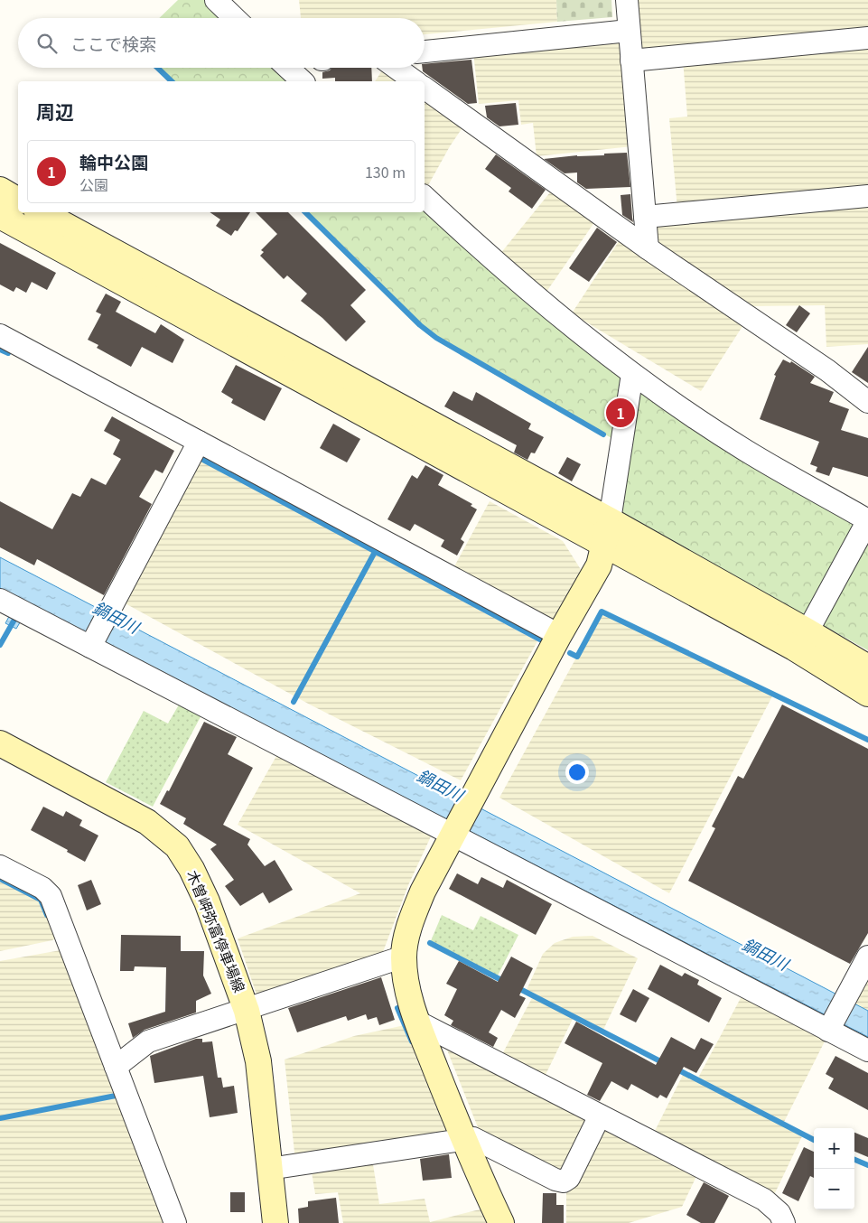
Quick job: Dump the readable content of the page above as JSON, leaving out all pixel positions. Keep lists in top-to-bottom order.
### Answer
{
  "streets": {
    "street": ["木曽岬弥富停車場線"]
  },
  "water": ["鍋田川"],
  "page": {
    "search": "ここで検索",
    "heading": "周辺",
    "list": [
      {
        "mark": "1",
        "name": "輪中公園",
        "note": "公園",
        "value": "130 m"
      }
    ],
    "pins": "1",
    "map_buttons": ["+", "−"]
  }
}
